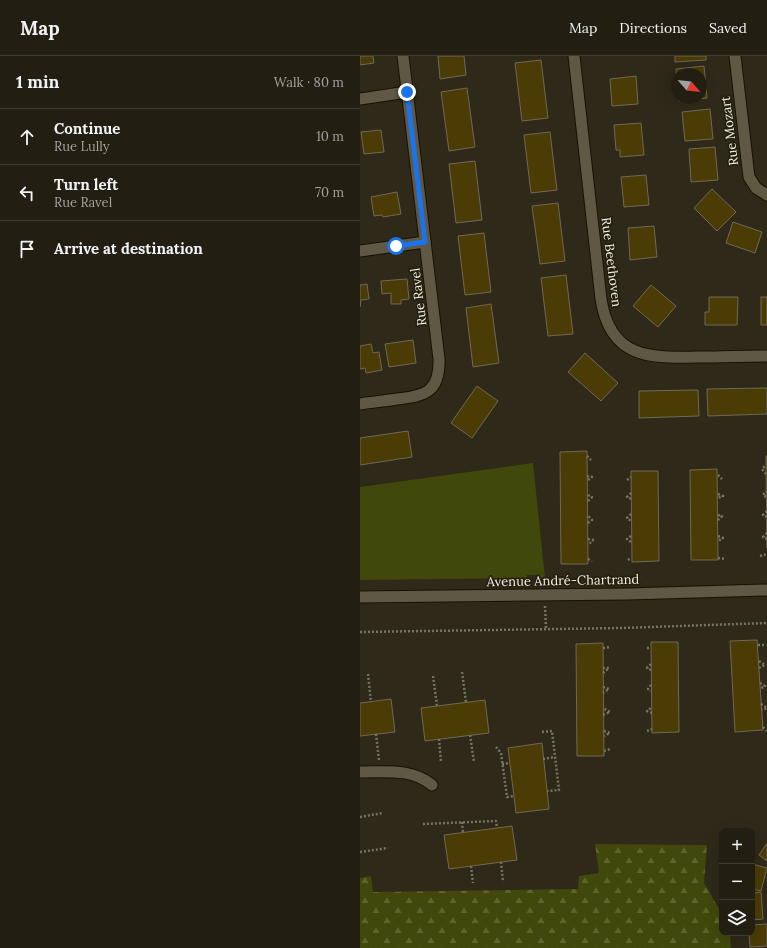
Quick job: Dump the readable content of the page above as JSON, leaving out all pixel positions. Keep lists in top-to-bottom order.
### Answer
{
  "streets": {
    "street": [
      "Rue Mozart",
      "Rue Beethoven",
      "Rue Ravel",
      "Avenue André-Chartrand"
    ]
  },
  "north": "bottom right",
  "page": {
    "header": "Map",
    "nav": ["Map", "Directions", "Saved"],
    "heading": ["1 min", "Walk · 80 m"],
    "list": [
      ["Continue", "Rue Lully", "10 m"],
      ["Turn left", "Rue Ravel", "70 m"],
      "Arrive at destination"
    ],
    "map_buttons": ["+", "−"]
  }
}
